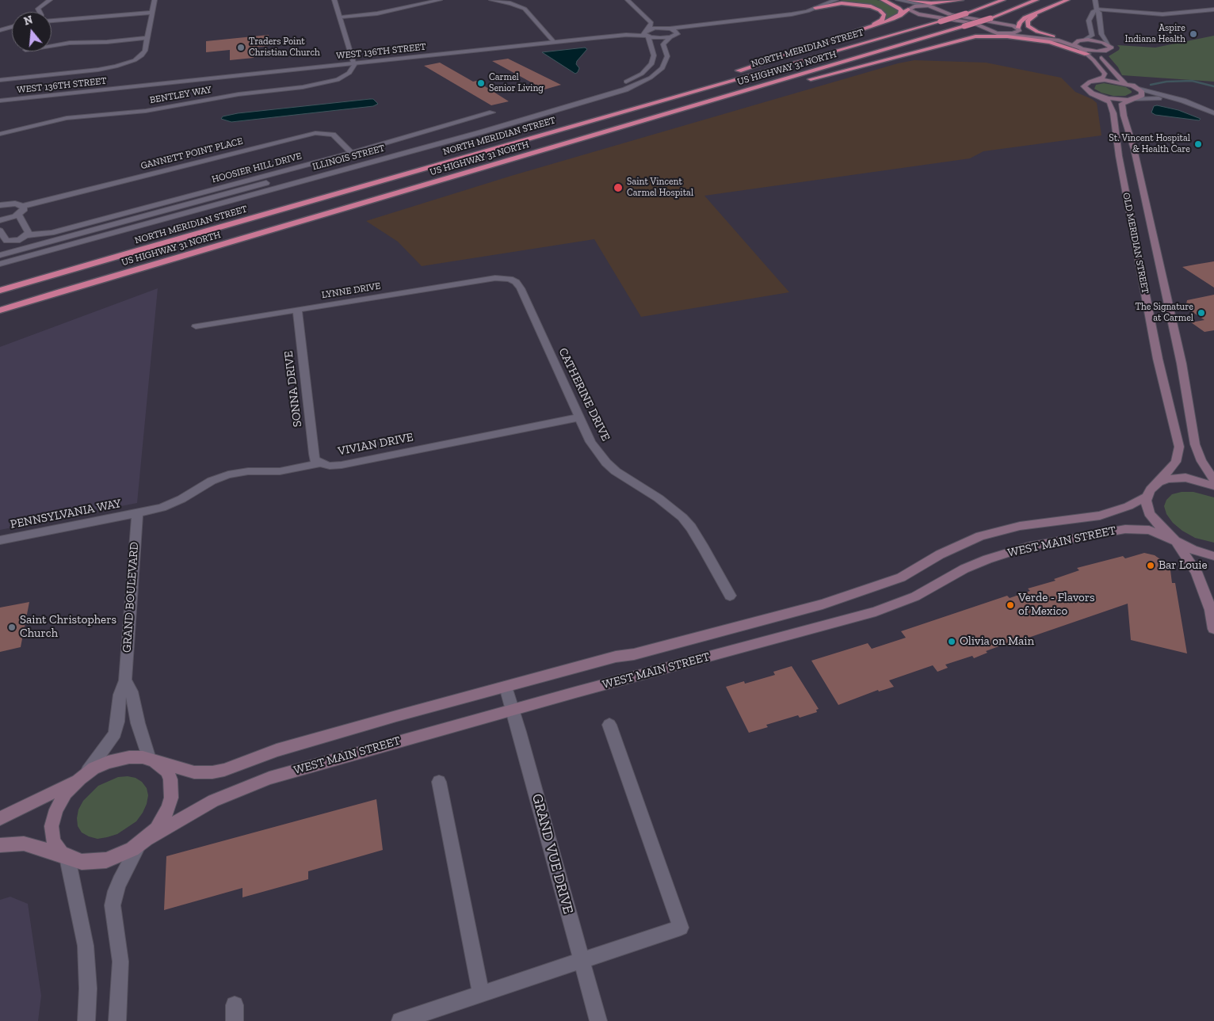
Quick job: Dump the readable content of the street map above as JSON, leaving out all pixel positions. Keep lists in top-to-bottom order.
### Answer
{
  "streets": {
    "highway": ["NORTH MERIDIAN STREET", "US HIGHWAY 31 NORTH"],
    "main road": ["OLD MERIDIAN STREET", "WEST MAIN STREET"],
    "street": [
      "WEST 136TH STREET",
      "BENTLEY WAY",
      "GANNETT POINT PLACE",
      "ILLINOIS STREET",
      "HOOSIER HILL DRIVE",
      "LYNNE DRIVE",
      "SONNA DRIVE",
      "CATHERINE DRIVE",
      "VIVIAN DRIVE",
      "PENNSYLVANIA WAY",
      "GRAND BOULEVARD",
      "GRAND VUE DRIVE"
    ]
  },
  "crossings": [
    ["WEST 136TH STREET", "BENTLEY WAY"],
    ["WEST 136TH STREET", "ILLINOIS STREET"],
    ["GANNETT POINT PLACE", "ILLINOIS STREET"],
    ["GANNETT POINT PLACE", "HOOSIER HILL DRIVE"],
    ["OLD MERIDIAN STREET", "WEST MAIN STREET"],
    ["LYNNE DRIVE", "SONNA DRIVE"],
    ["LYNNE DRIVE", "CATHERINE DRIVE"],
    ["SONNA DRIVE", "VIVIAN DRIVE"],
    ["CATHERINE DRIVE", "VIVIAN DRIVE"],
    ["VIVIAN DRIVE", "PENNSYLVANIA WAY"],
    ["VIVIAN DRIVE", "GRAND BOULEVARD"],
    ["PENNSYLVANIA WAY", "GRAND BOULEVARD"],
    ["WEST MAIN STREET", "GRAND BOULEVARD"],
    ["WEST MAIN STREET", "GRAND VUE DRIVE"]
  ],
  "places": [
    "Aspire Indiana Health",
    "Traders Point Christian Church",
    "Carmel Senior Living",
    "St. Vincent Hospital & Health Care",
    "Saint Vincent Carmel Hospital",
    "The Signature at Carmel",
    "Bar Louie",
    "Verde - Flavors of Mexico",
    "Saint Christophers Church",
    "Olivia on Main"
  ],
  "north": "top"
}
